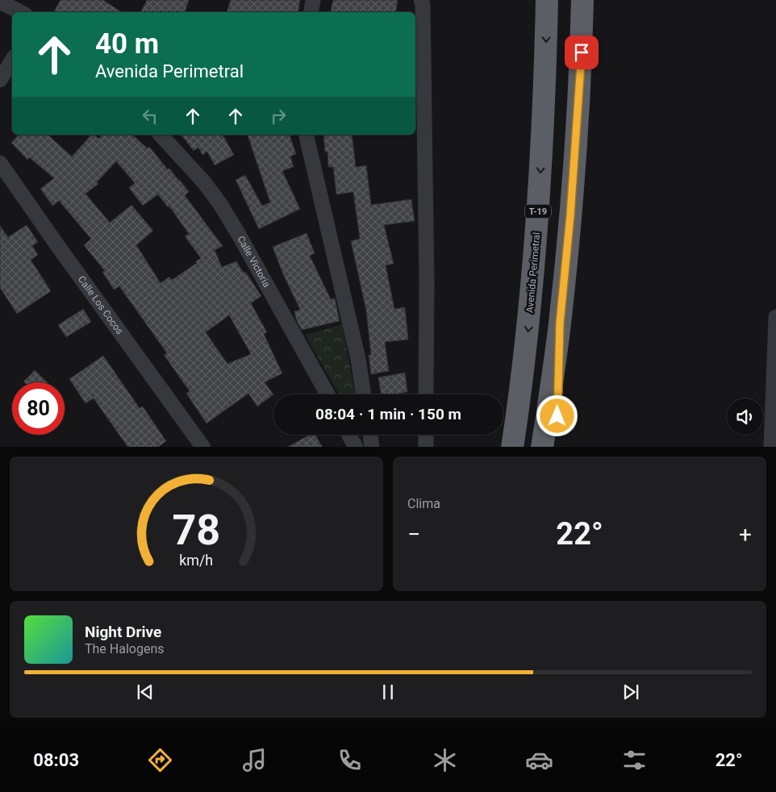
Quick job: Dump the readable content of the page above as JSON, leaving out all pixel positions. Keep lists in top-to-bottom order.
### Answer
{
  "streets": {
    "highway": ["T-19", "Avenida Perimetral"],
    "street": ["Calle Victoria", "Calle Los Cocos"]
  },
  "page": {
    "turn": ["40 m", "Avenida Perimetral"],
    "limit": "80",
    "trip": "08:04 · 1 min · 150 m",
    "tile": "Clima",
    "heat": ["−", "22°", "+"],
    "song": ["Night Drive", "The Halogens"],
    "tabs": ["08:03", "22°"],
    "gauge": ["78", "km/h"]
  }
}
